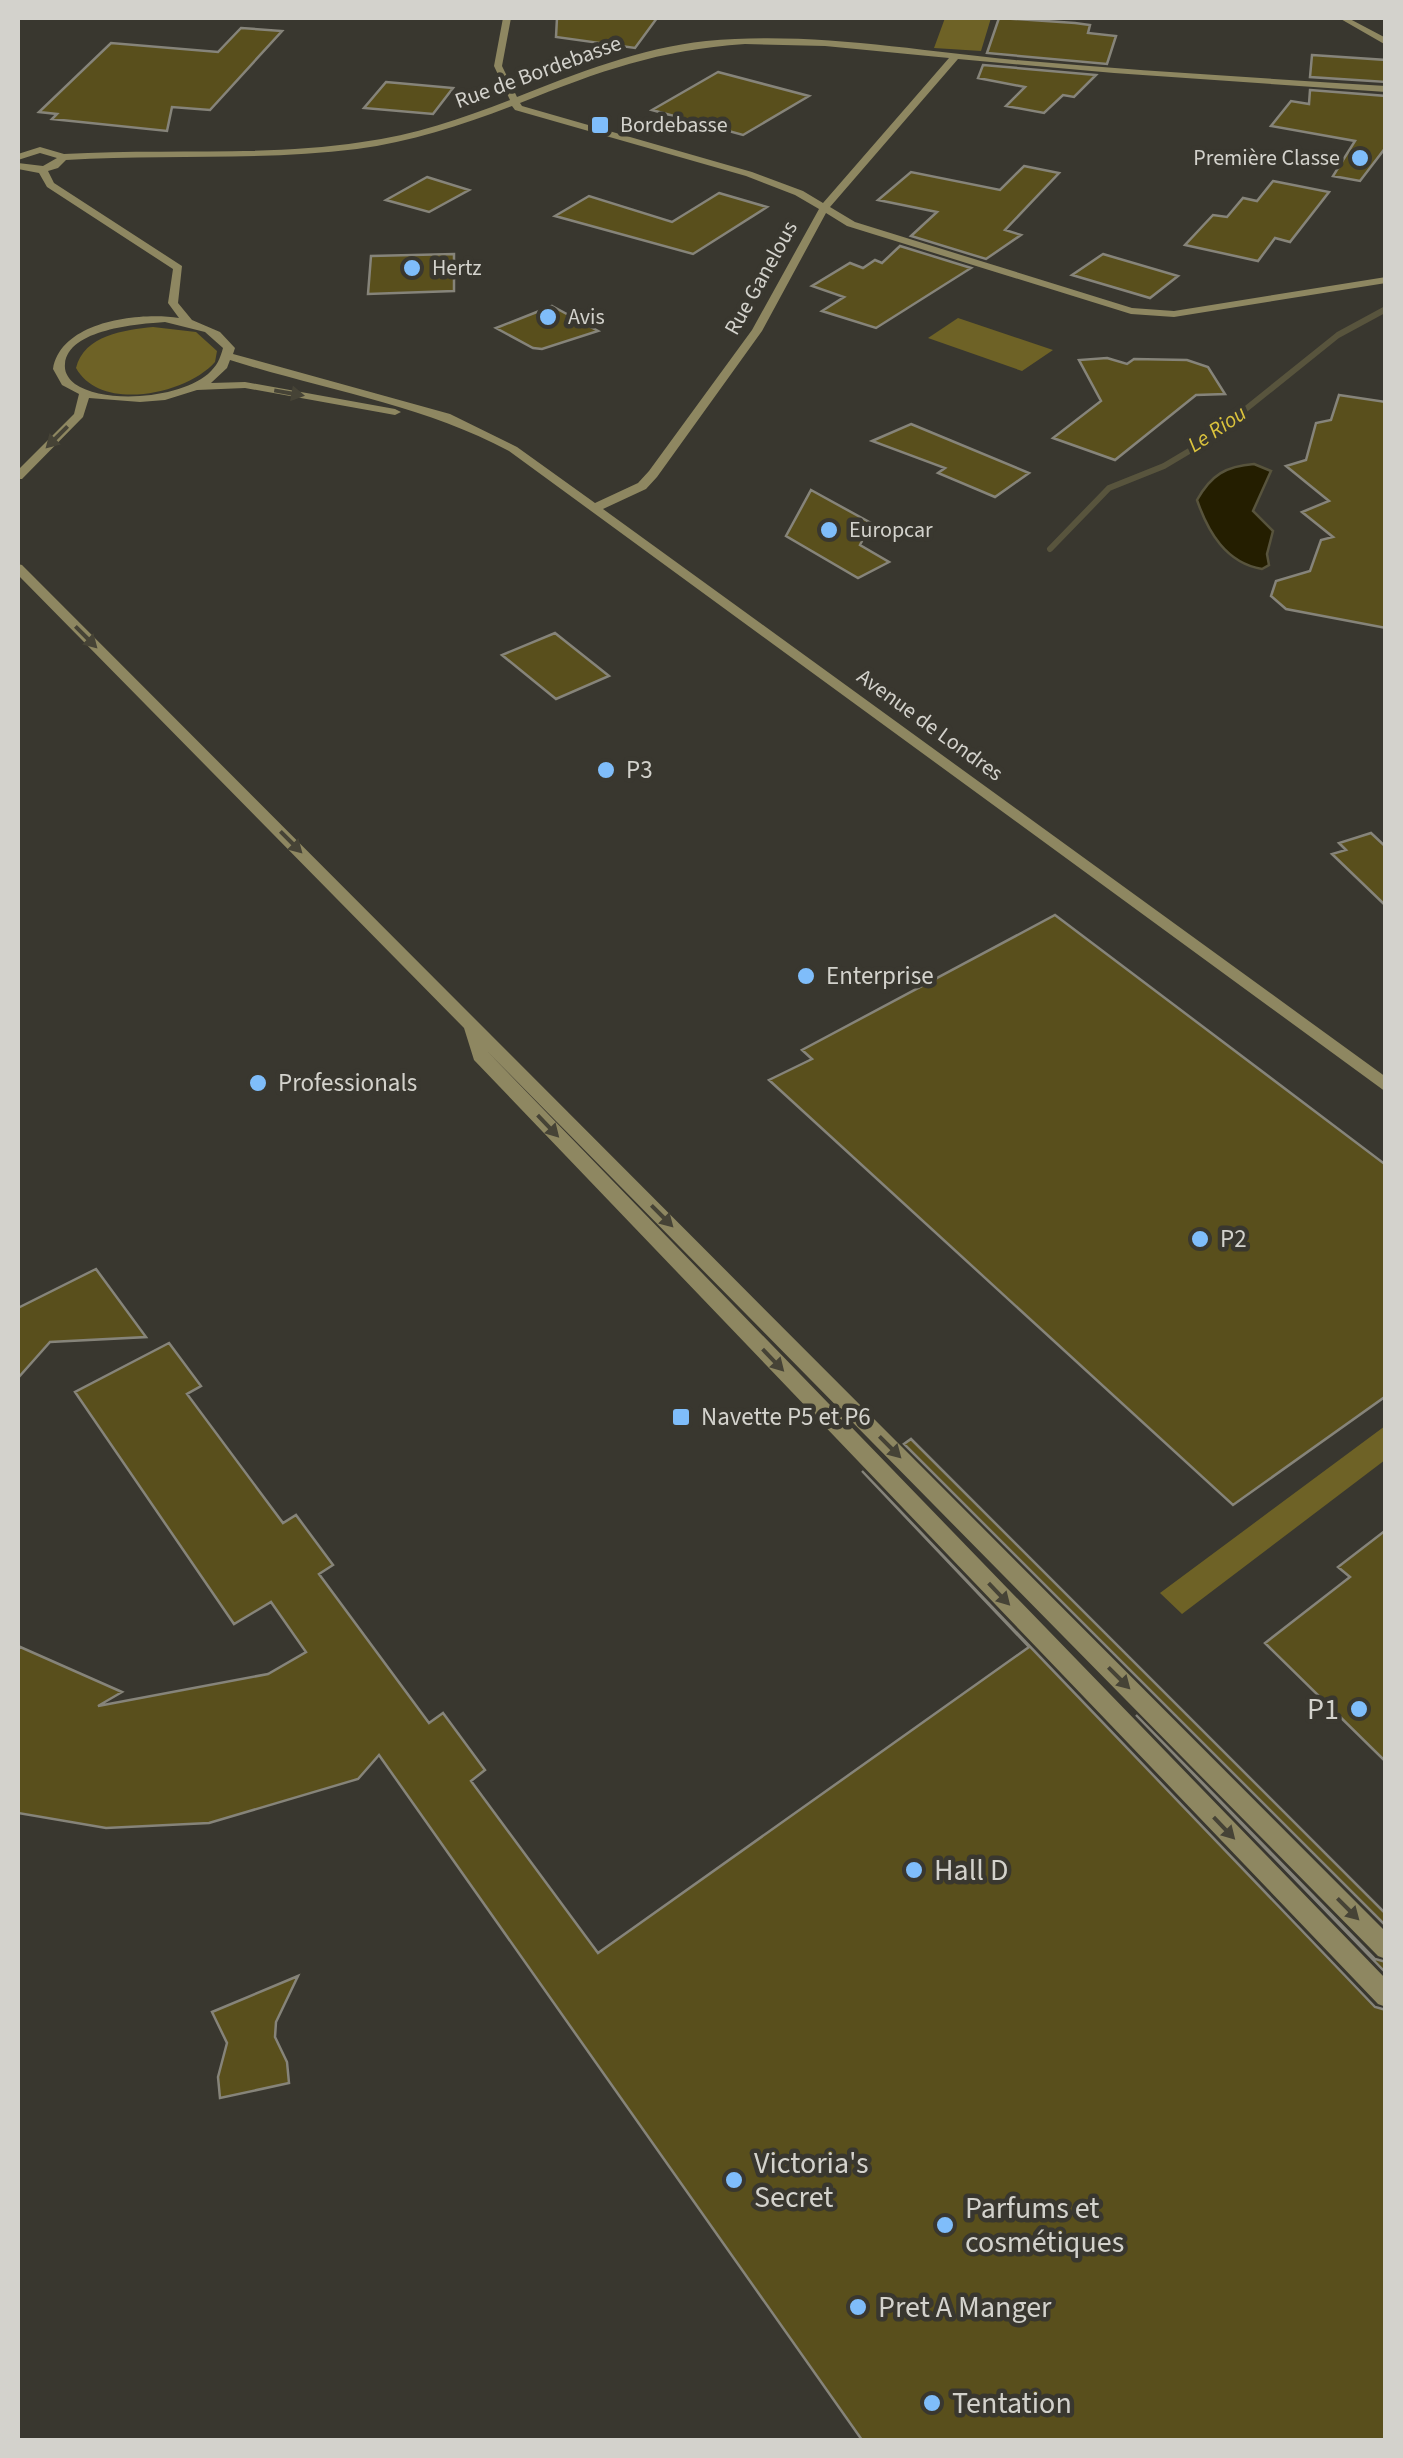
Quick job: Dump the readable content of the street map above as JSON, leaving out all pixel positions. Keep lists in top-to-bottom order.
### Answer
{
  "streets": {
    "street": ["Rue de Bordebasse", "Rue Ganelous", "Avenue de Londres"]
  },
  "crossings": [
    ["Rue de Bordebasse", "Rue Ganelous"],
    ["Rue Ganelous", "Avenue de Londres"]
  ],
  "water": ["Le Riou"],
  "places": {
    "transit": ["Bordebasse", "Navette P5 et P6"],
    "other": [
      "Première Classe",
      "Hertz",
      "Avis",
      "Europcar",
      "P3",
      "Enterprise",
      "Professionals",
      "P2",
      "P1",
      "Hall D",
      "Victoria's Secret",
      "Parfums et cosmétiques",
      "Pret A Manger",
      "Tentation"
    ]
  }
}
